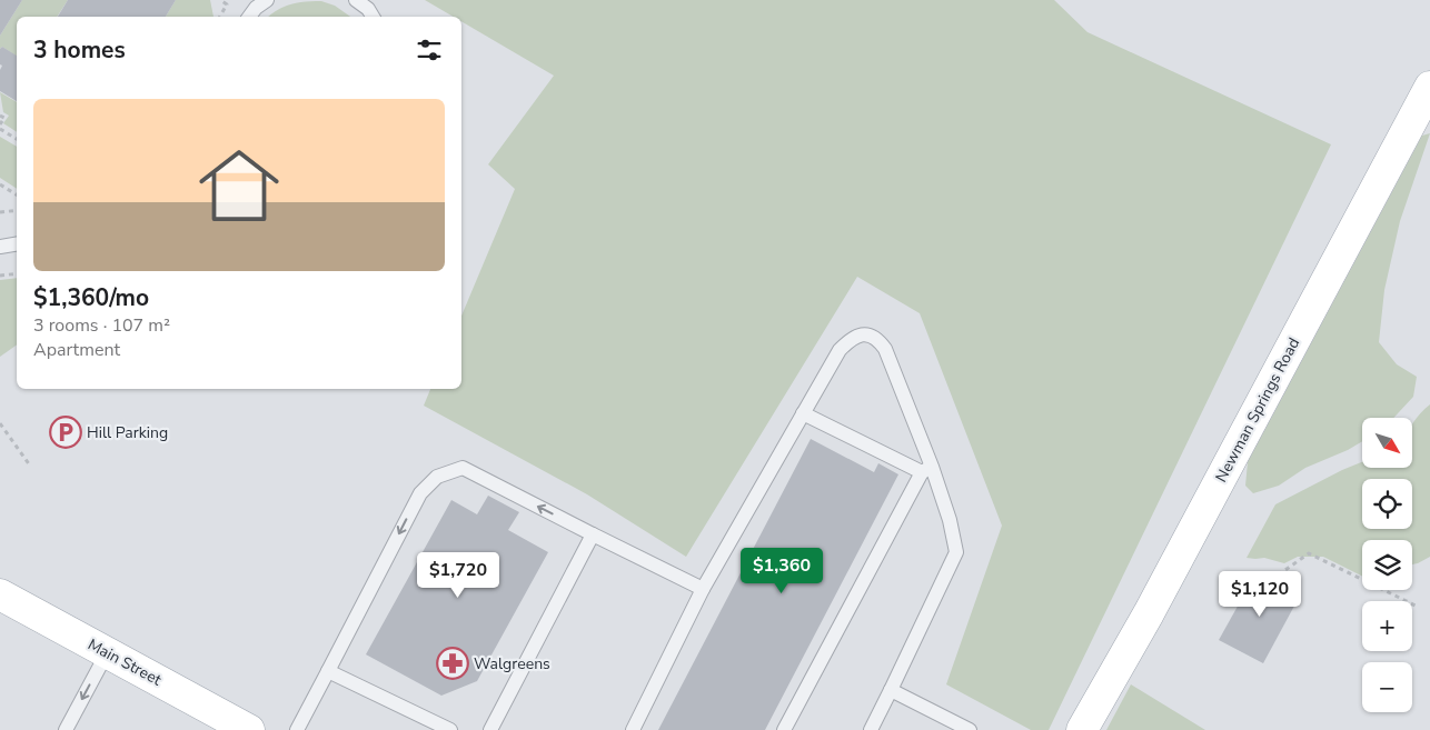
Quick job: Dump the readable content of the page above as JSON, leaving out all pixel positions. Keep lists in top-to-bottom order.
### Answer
{
  "streets": {
    "main road": ["Newman Springs Road", "Main Street"]
  },
  "places": {
    "parking": ["Hill Parking"],
    "pharmacy": ["Walgreens"]
  },
  "north": "bottom right",
  "page": {
    "heading": "3 homes",
    "list": [
      {
        "name": "$1,360/mo",
        "note": "3 rooms · 107 m² · Apartment"
      }
    ],
    "map_buttons": ["+", "−"],
    "price": ["$1,360", "$1,720", "$1,120"]
  }
}
